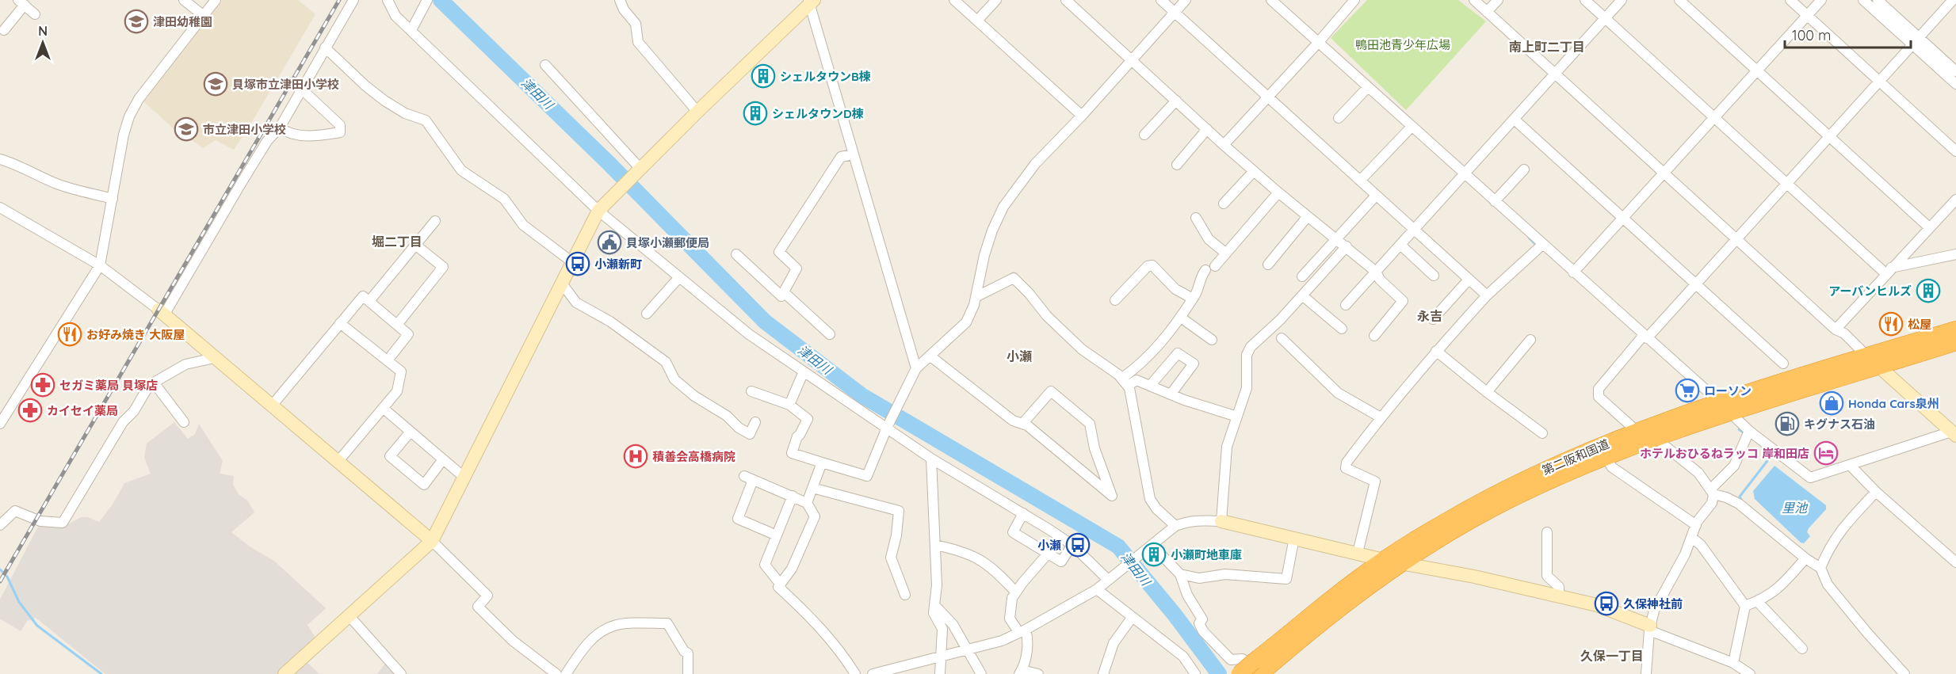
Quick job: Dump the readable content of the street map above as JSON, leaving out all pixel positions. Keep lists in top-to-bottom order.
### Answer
{
  "streets": {
    "highway": ["第二阪和国道"]
  },
  "districts": [
    "南上町二丁目",
    "堀二丁目",
    "永吉",
    "小瀬",
    "久保一丁目"
  ],
  "water": ["津田川", "里池"],
  "parks": ["鴨田池青少年広場"],
  "places": {
    "school or university": ["津田幼稚園", "貝塚市立津田小学校", "市立津田小学校"],
    "building": [
      "シェルタウンB棟",
      "シェルタウンD棟",
      "アーバンヒルズ",
      "小瀬町地車庫"
    ],
    "public building": ["貝塚小瀬郵便局"],
    "bus stop": ["小瀬新町", "小瀬", "久保神社前"],
    "restaurant": ["松屋", "お好み焼き 大阪屋"],
    "pharmacy": ["セガミ薬局 貝塚店", "カイセイ薬局"],
    "supermarket": ["ローソン"],
    "shop": ["Honda Cars泉州"],
    "fuel station": ["キグナス石油"],
    "hotel": ["ホテルおひるねラッコ 岸和田店"],
    "hospital": ["積善会高橋病院"]
  },
  "scale_bar": "100 m",
  "north": "top"
}
